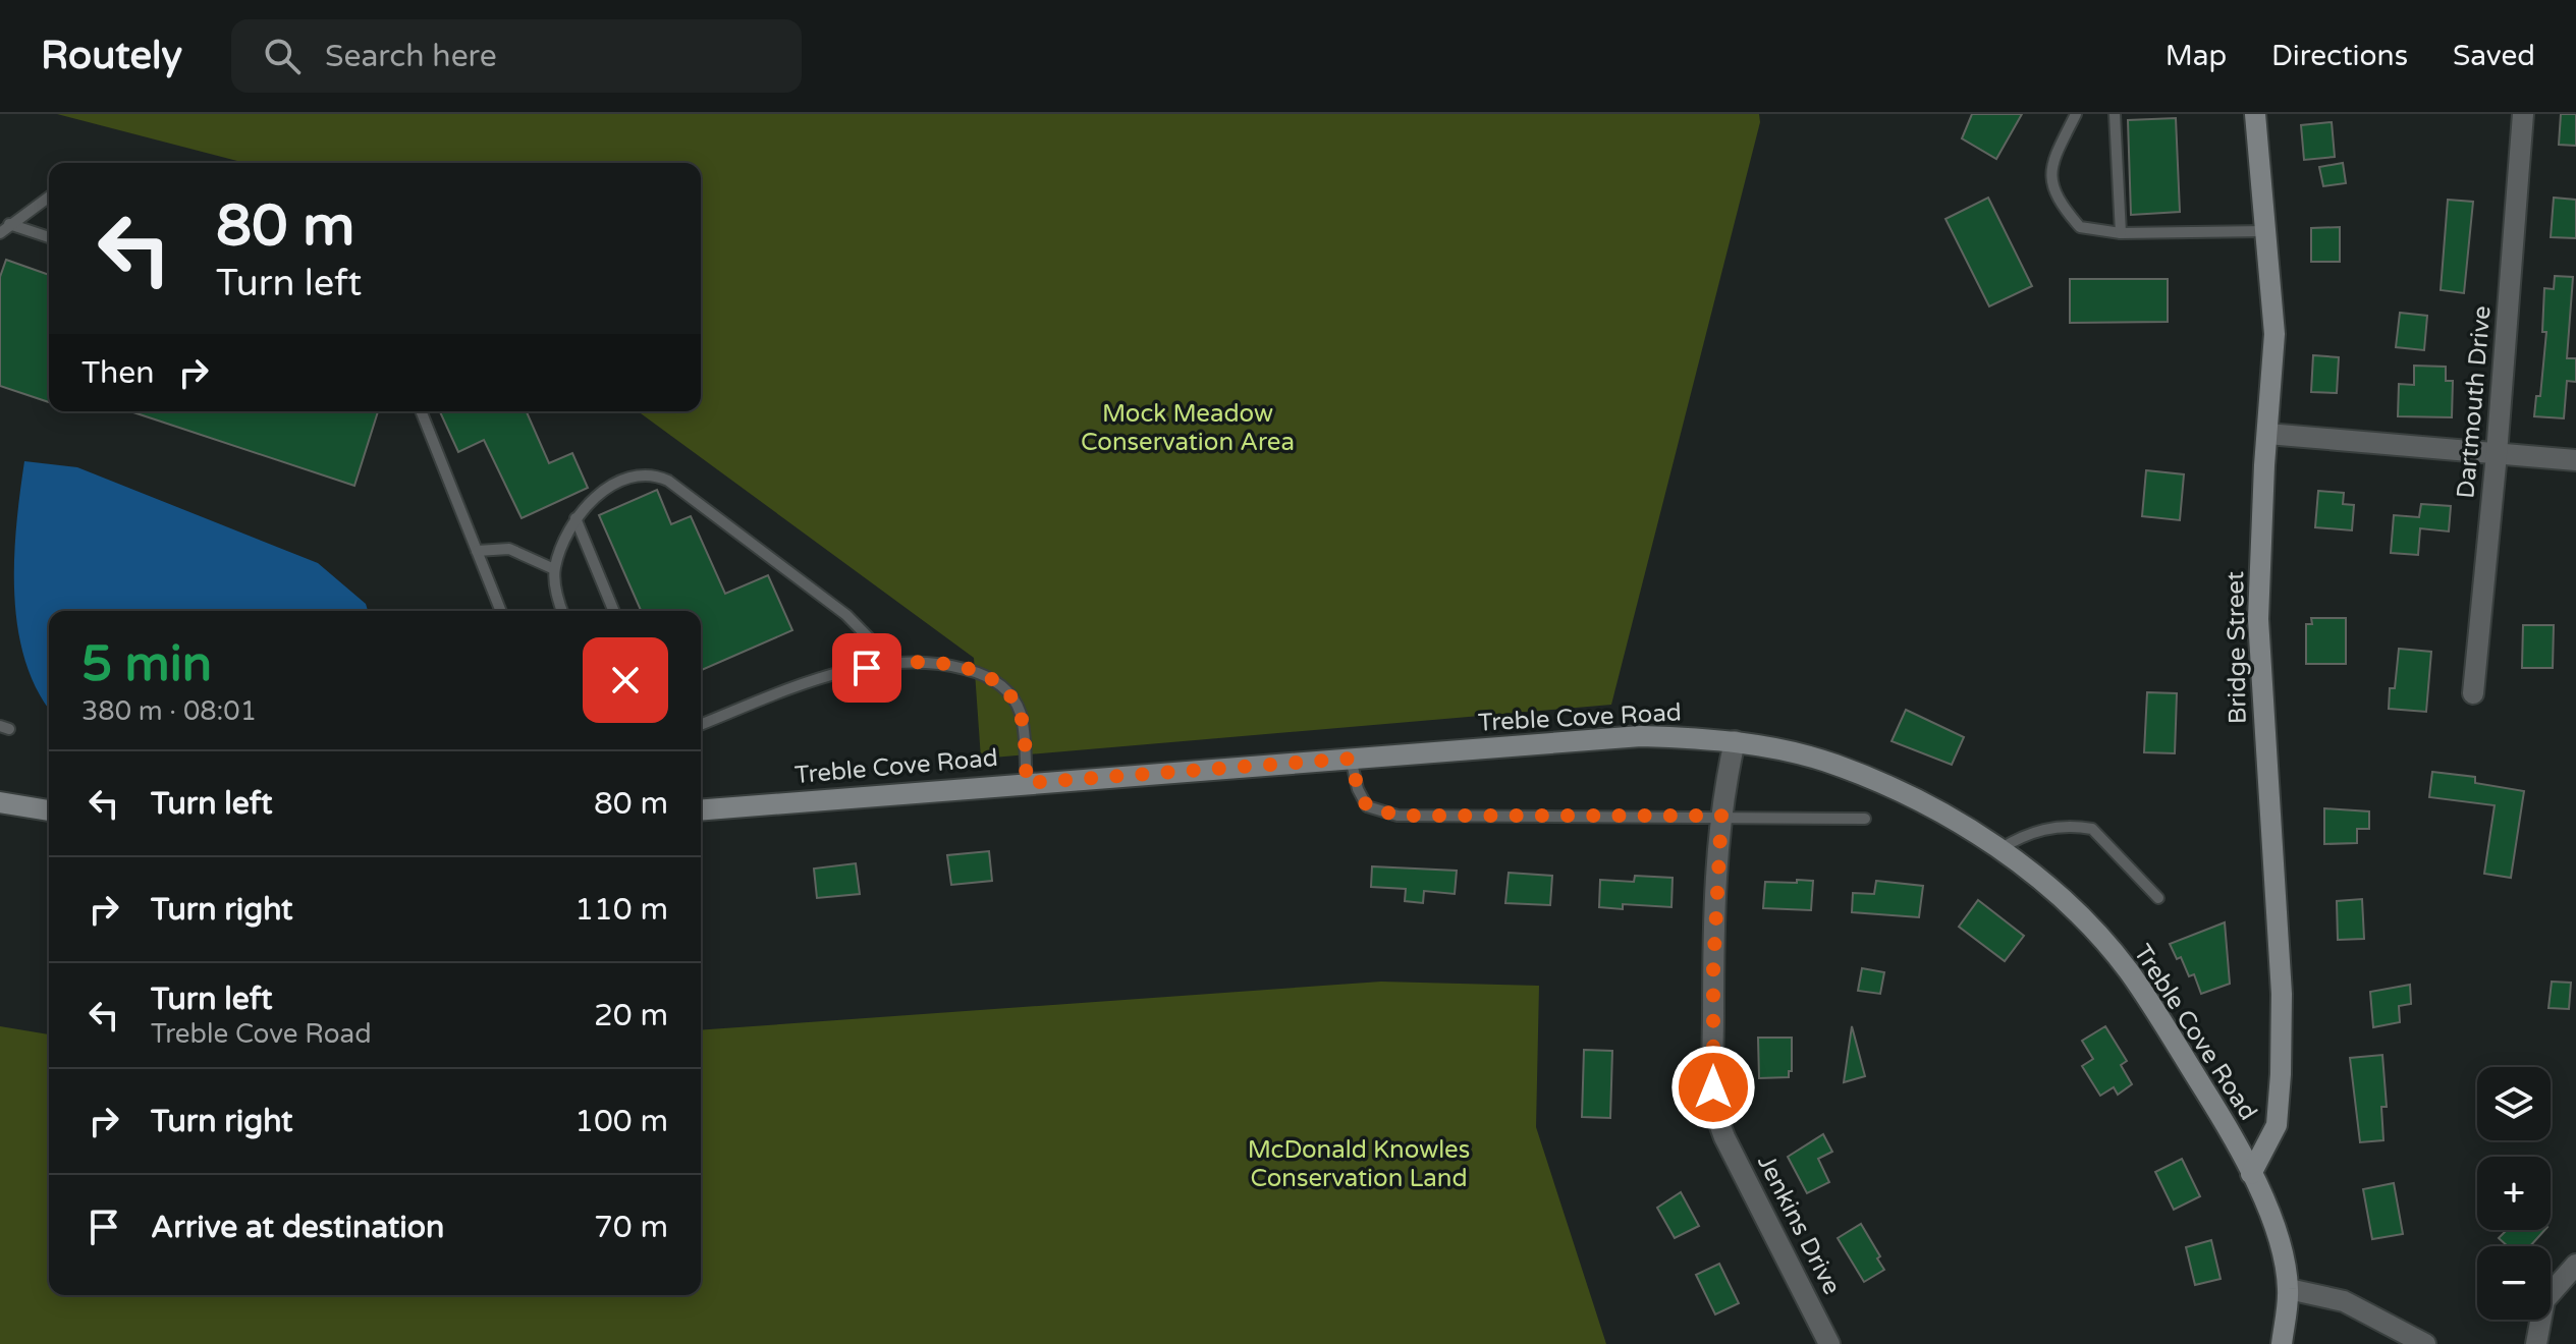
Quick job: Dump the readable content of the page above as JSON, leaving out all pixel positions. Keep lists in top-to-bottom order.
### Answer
{
  "streets": {
    "main road": ["Bridge Street", "Treble Cove Road"],
    "street": ["Dartmouth Drive", "Jenkins Drive"]
  },
  "crossings": [
    ["Bridge Street", "Treble Cove Road"],
    ["Treble Cove Road", "Jenkins Drive"]
  ],
  "parks": ["Mock Meadow Conservation Area", "McDonald Knowles Conservation Land"],
  "page": {
    "header": "Routely",
    "search": "Search here",
    "nav": ["Map", "Directions", "Saved"],
    "turn": ["80 m", "Turn left"],
    "then": "Then",
    "heading": ["5 min", "380 m · 08:01"],
    "list": [
      {
        "name": "Turn left",
        "value": "80 m"
      },
      {
        "name": "Turn right",
        "value": "110 m"
      },
      {
        "name": "Turn left",
        "note": "Treble Cove Road",
        "value": "20 m"
      },
      {
        "name": "Turn right",
        "value": "100 m"
      },
      {
        "name": "Arrive at destination",
        "value": "70 m"
      }
    ],
    "map_buttons": ["+", "−"]
  }
}
